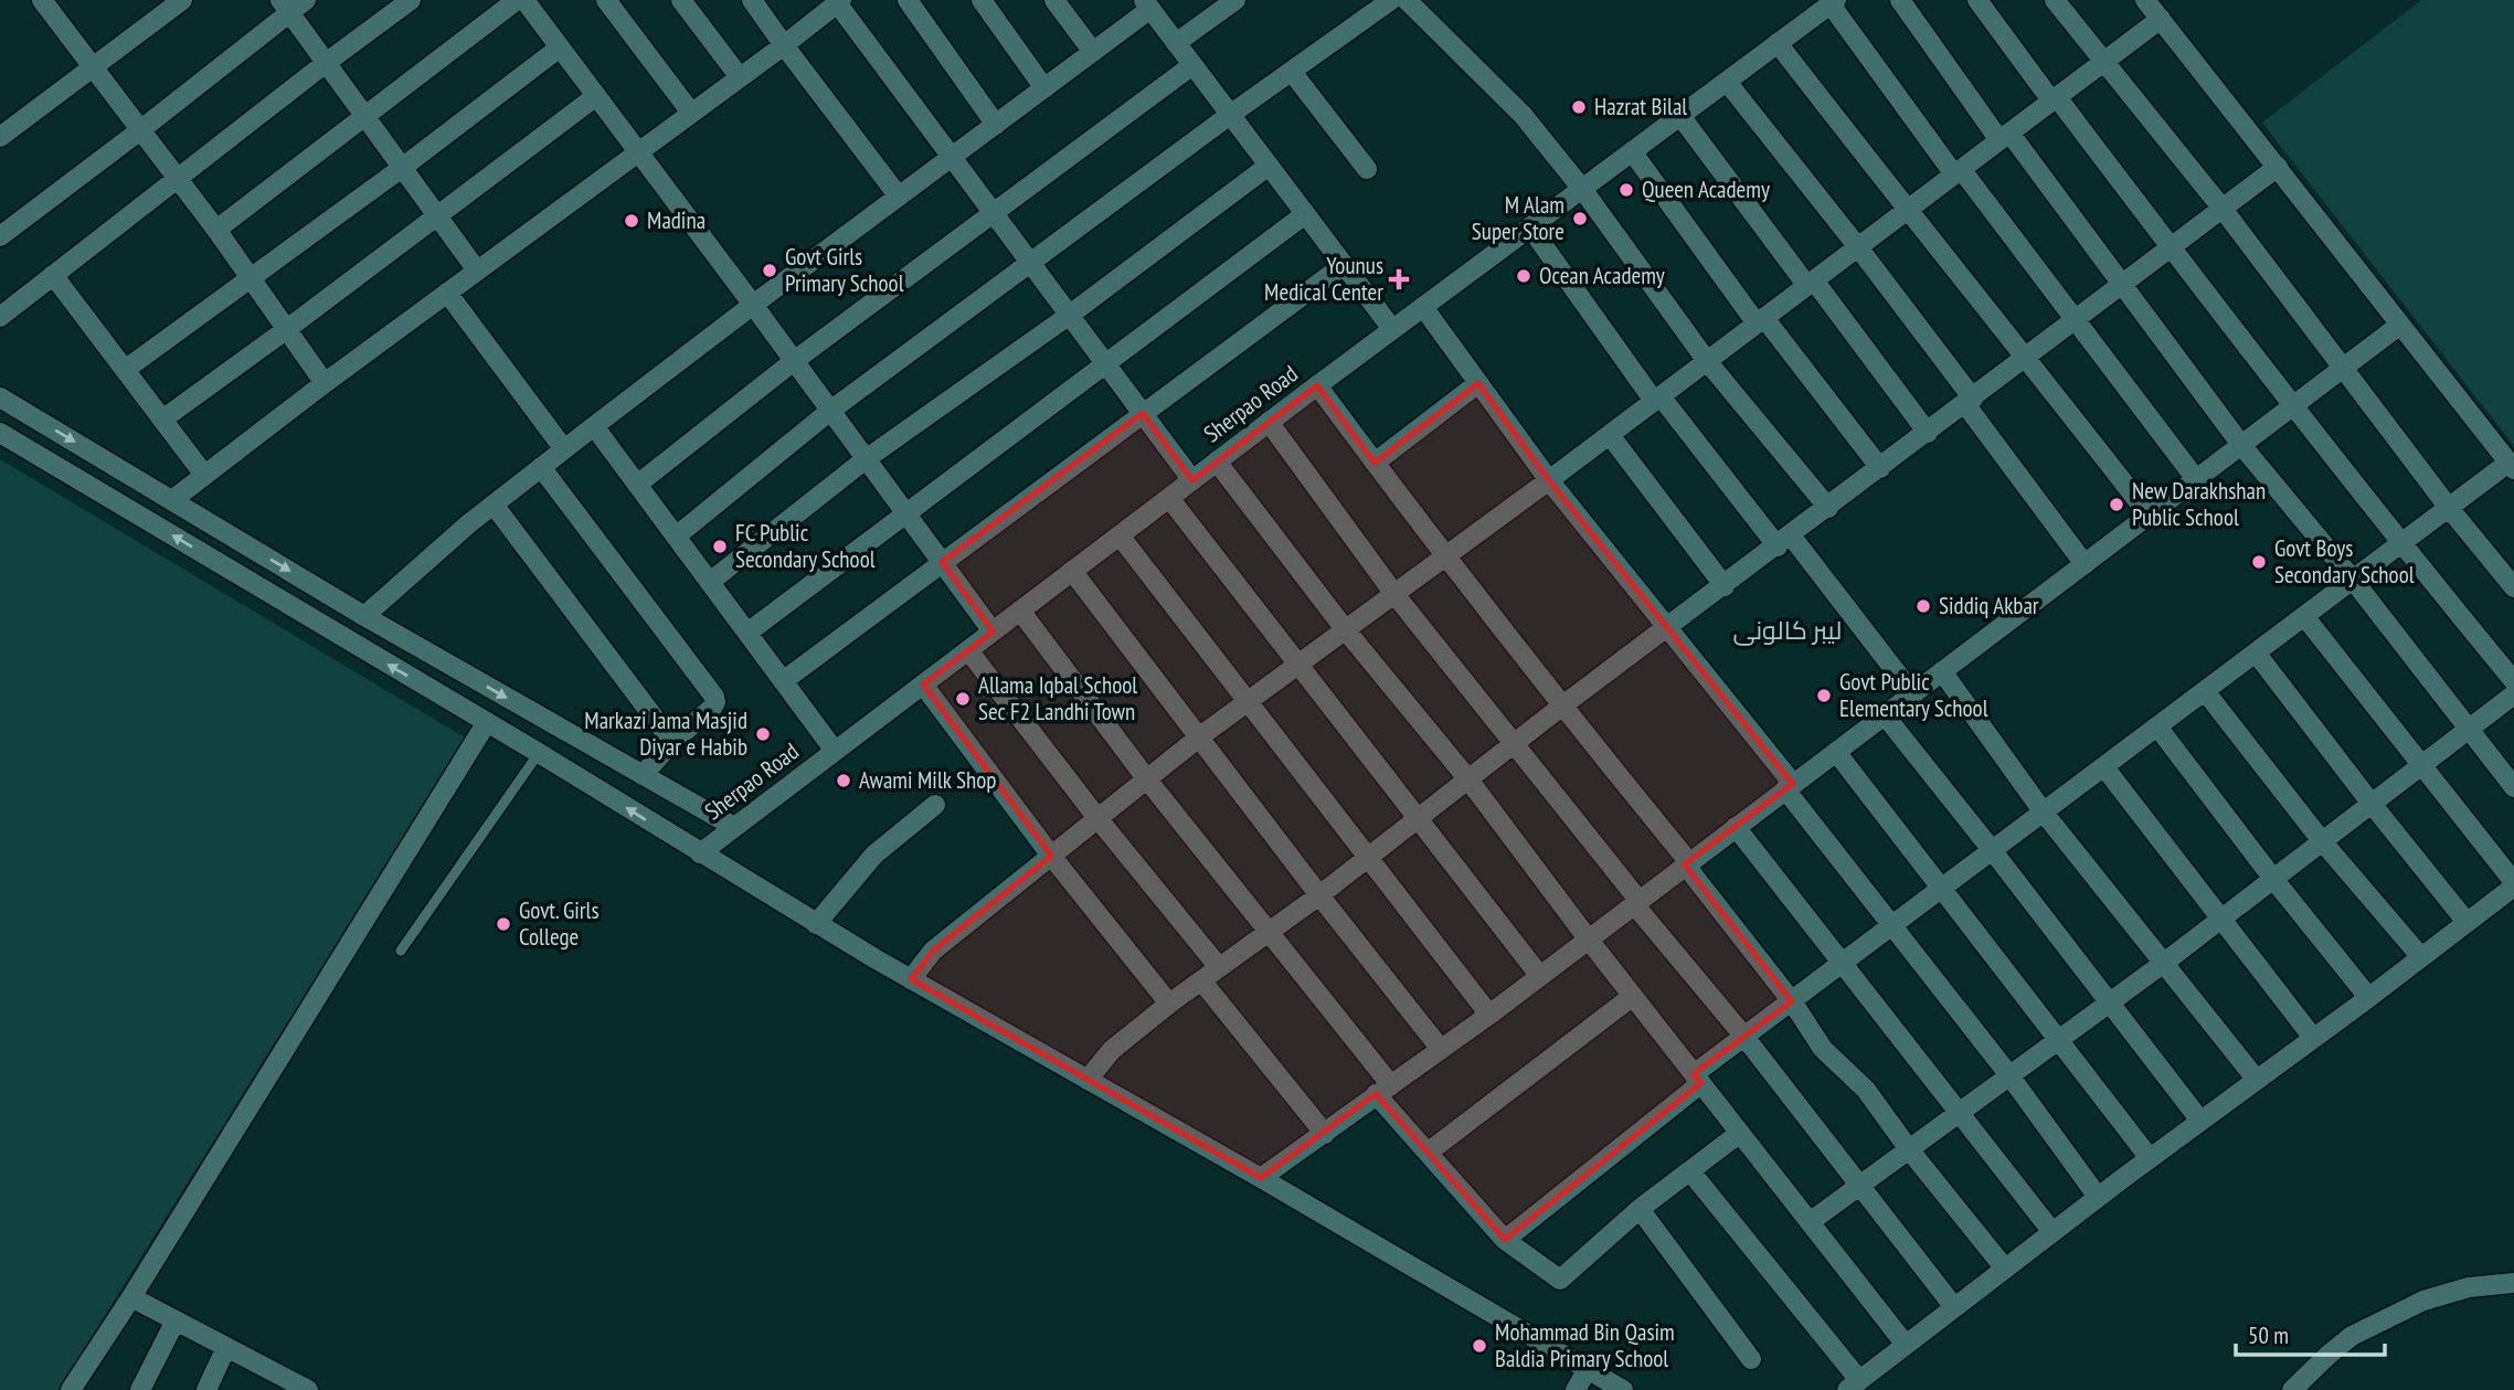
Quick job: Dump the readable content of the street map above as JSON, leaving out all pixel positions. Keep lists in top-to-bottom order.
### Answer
{
  "streets": {
    "street": ["Sherpao Road"]
  },
  "districts": ["لیبر کالونی"],
  "places": {
    "other": [
      "Hazrat Bilal",
      "Queen Academy",
      "M Alam Super Store",
      "Madina",
      "Govt Girls Primary School",
      "Ocean Academy",
      "New Darakhshan Public School",
      "FC Public Secondary School",
      "Govt Boys Secondary School",
      "Siddiq Akbar",
      "Govt Public Elementary School",
      "Allama Iqbal School Sec F2 Landhi Town",
      "Markazi Jama Masjid Diyar e Habib",
      "Awami Milk Shop",
      "Govt. Girls College",
      "Mohammad Bin Qasim Baldia Primary School"
    ],
    "health": ["Younus Medical Center"]
  },
  "scale_bar": "50 m"
}
